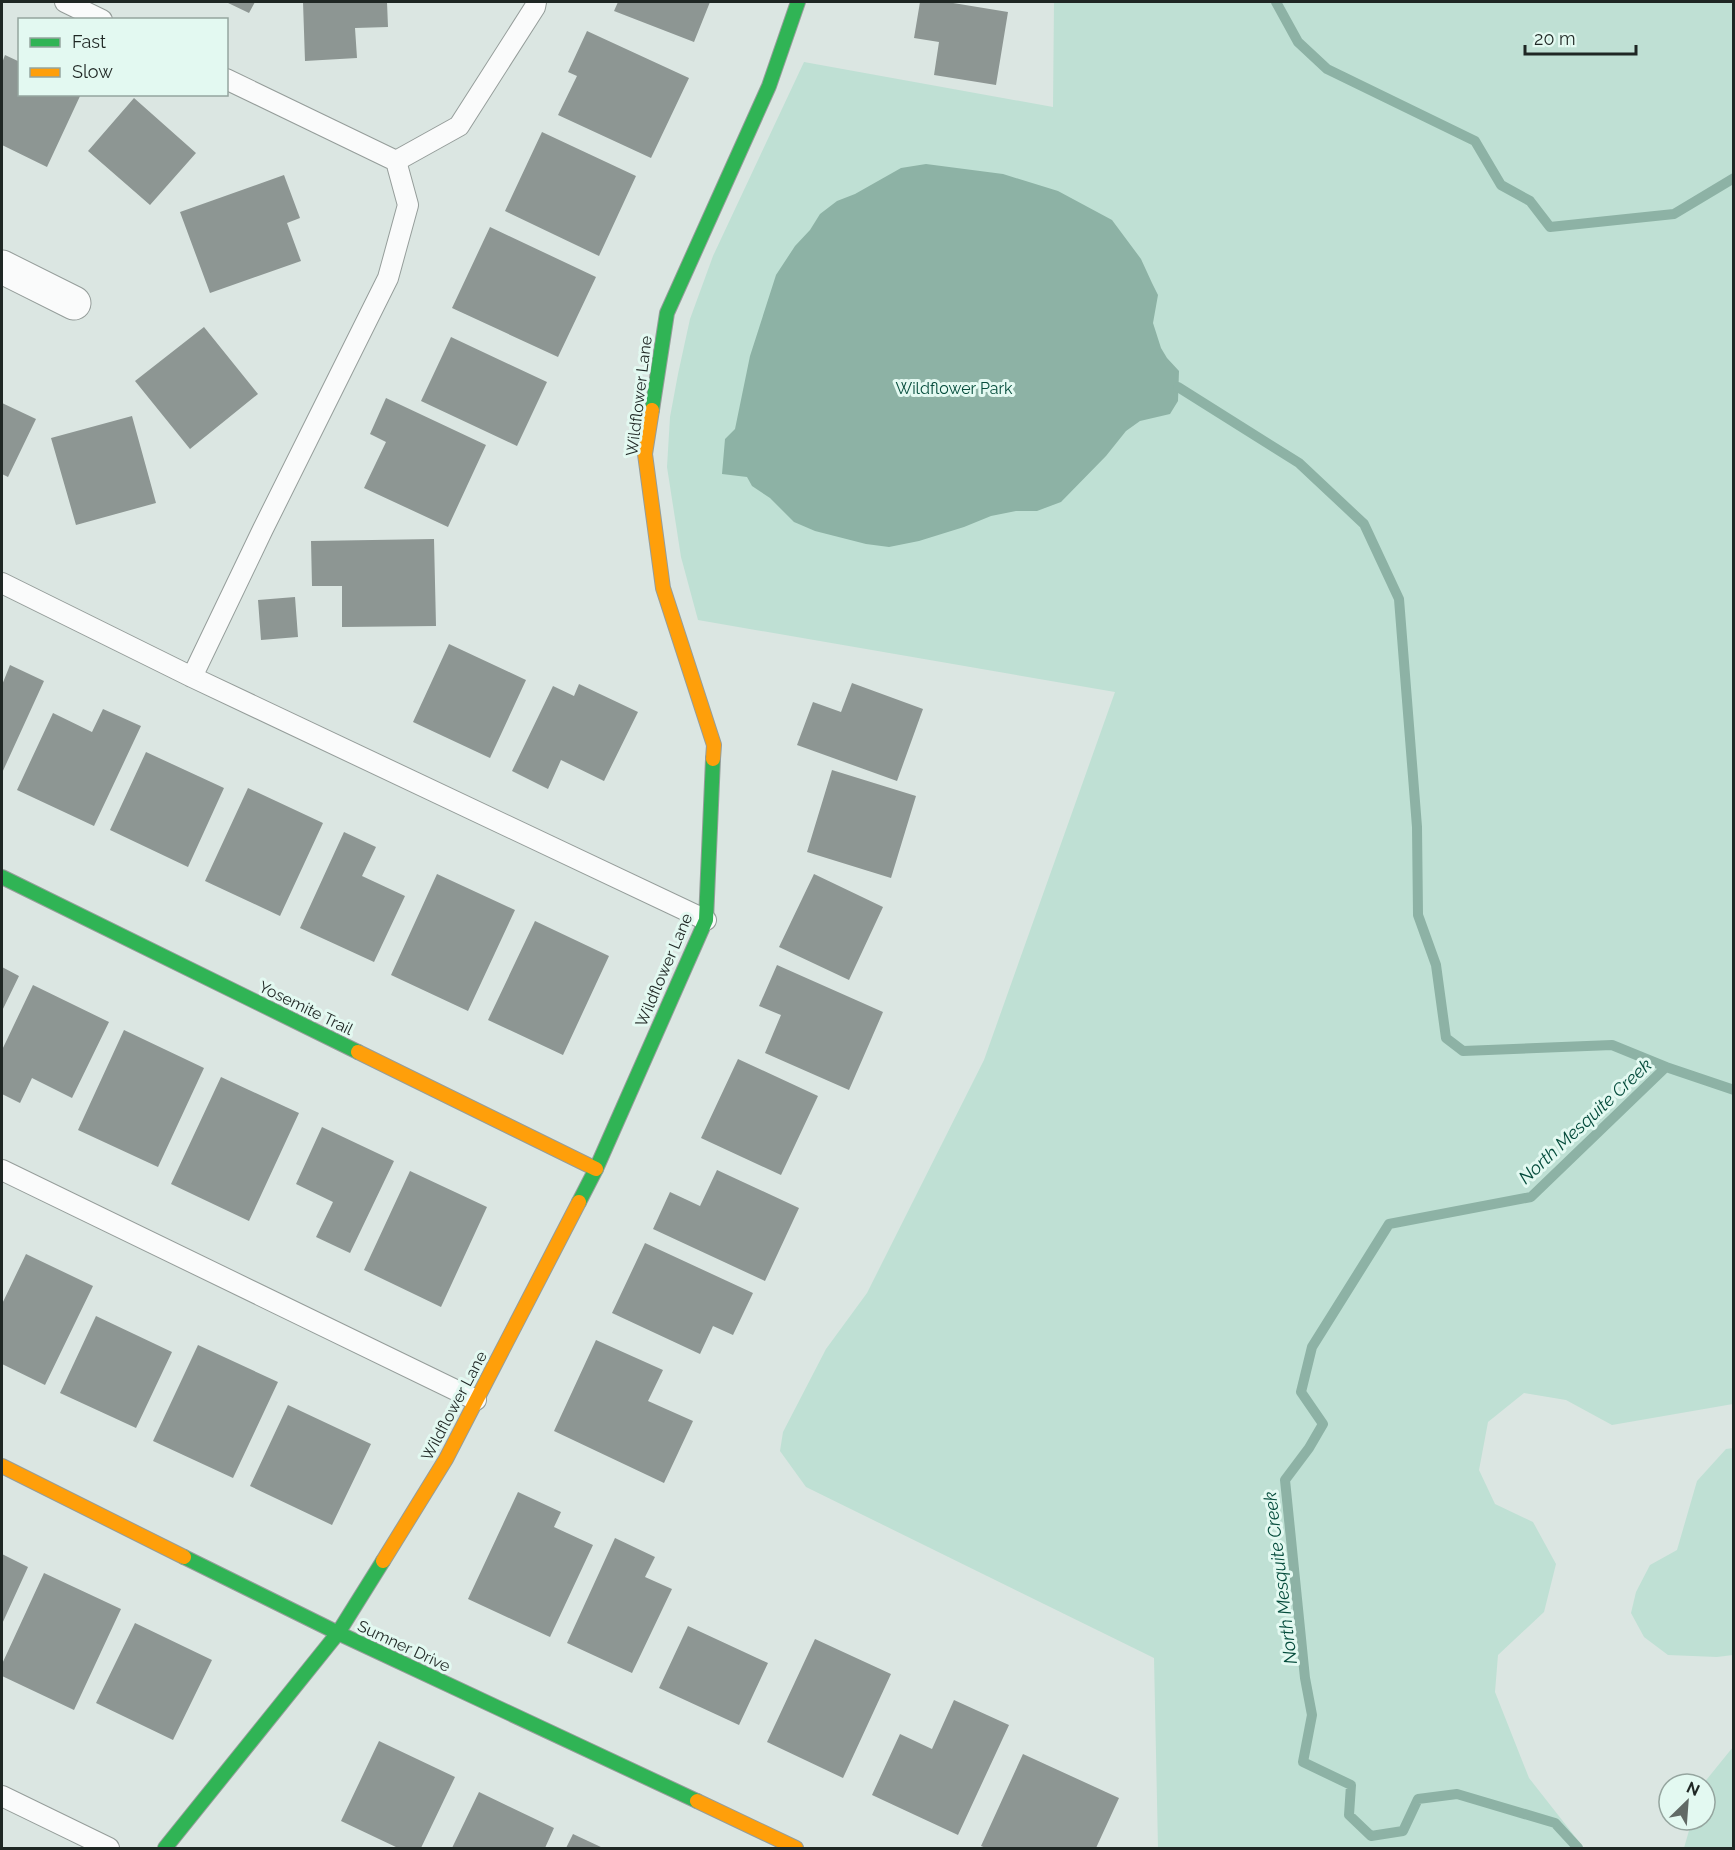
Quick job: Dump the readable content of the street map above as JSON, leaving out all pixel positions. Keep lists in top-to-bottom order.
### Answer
{
  "streets": {
    "street": ["Wildflower Lane", "Yosemite Trail", "Sumner Drive"]
  },
  "crossings": [
    ["Wildflower Lane", "Yosemite Trail"],
    ["Wildflower Lane", "Sumner Drive"]
  ],
  "water": ["North Mesquite Creek"],
  "parks": ["Wildflower Park"],
  "legend": ["Fast", "Slow"],
  "scale_bar": "20 m",
  "north": "top right"
}
